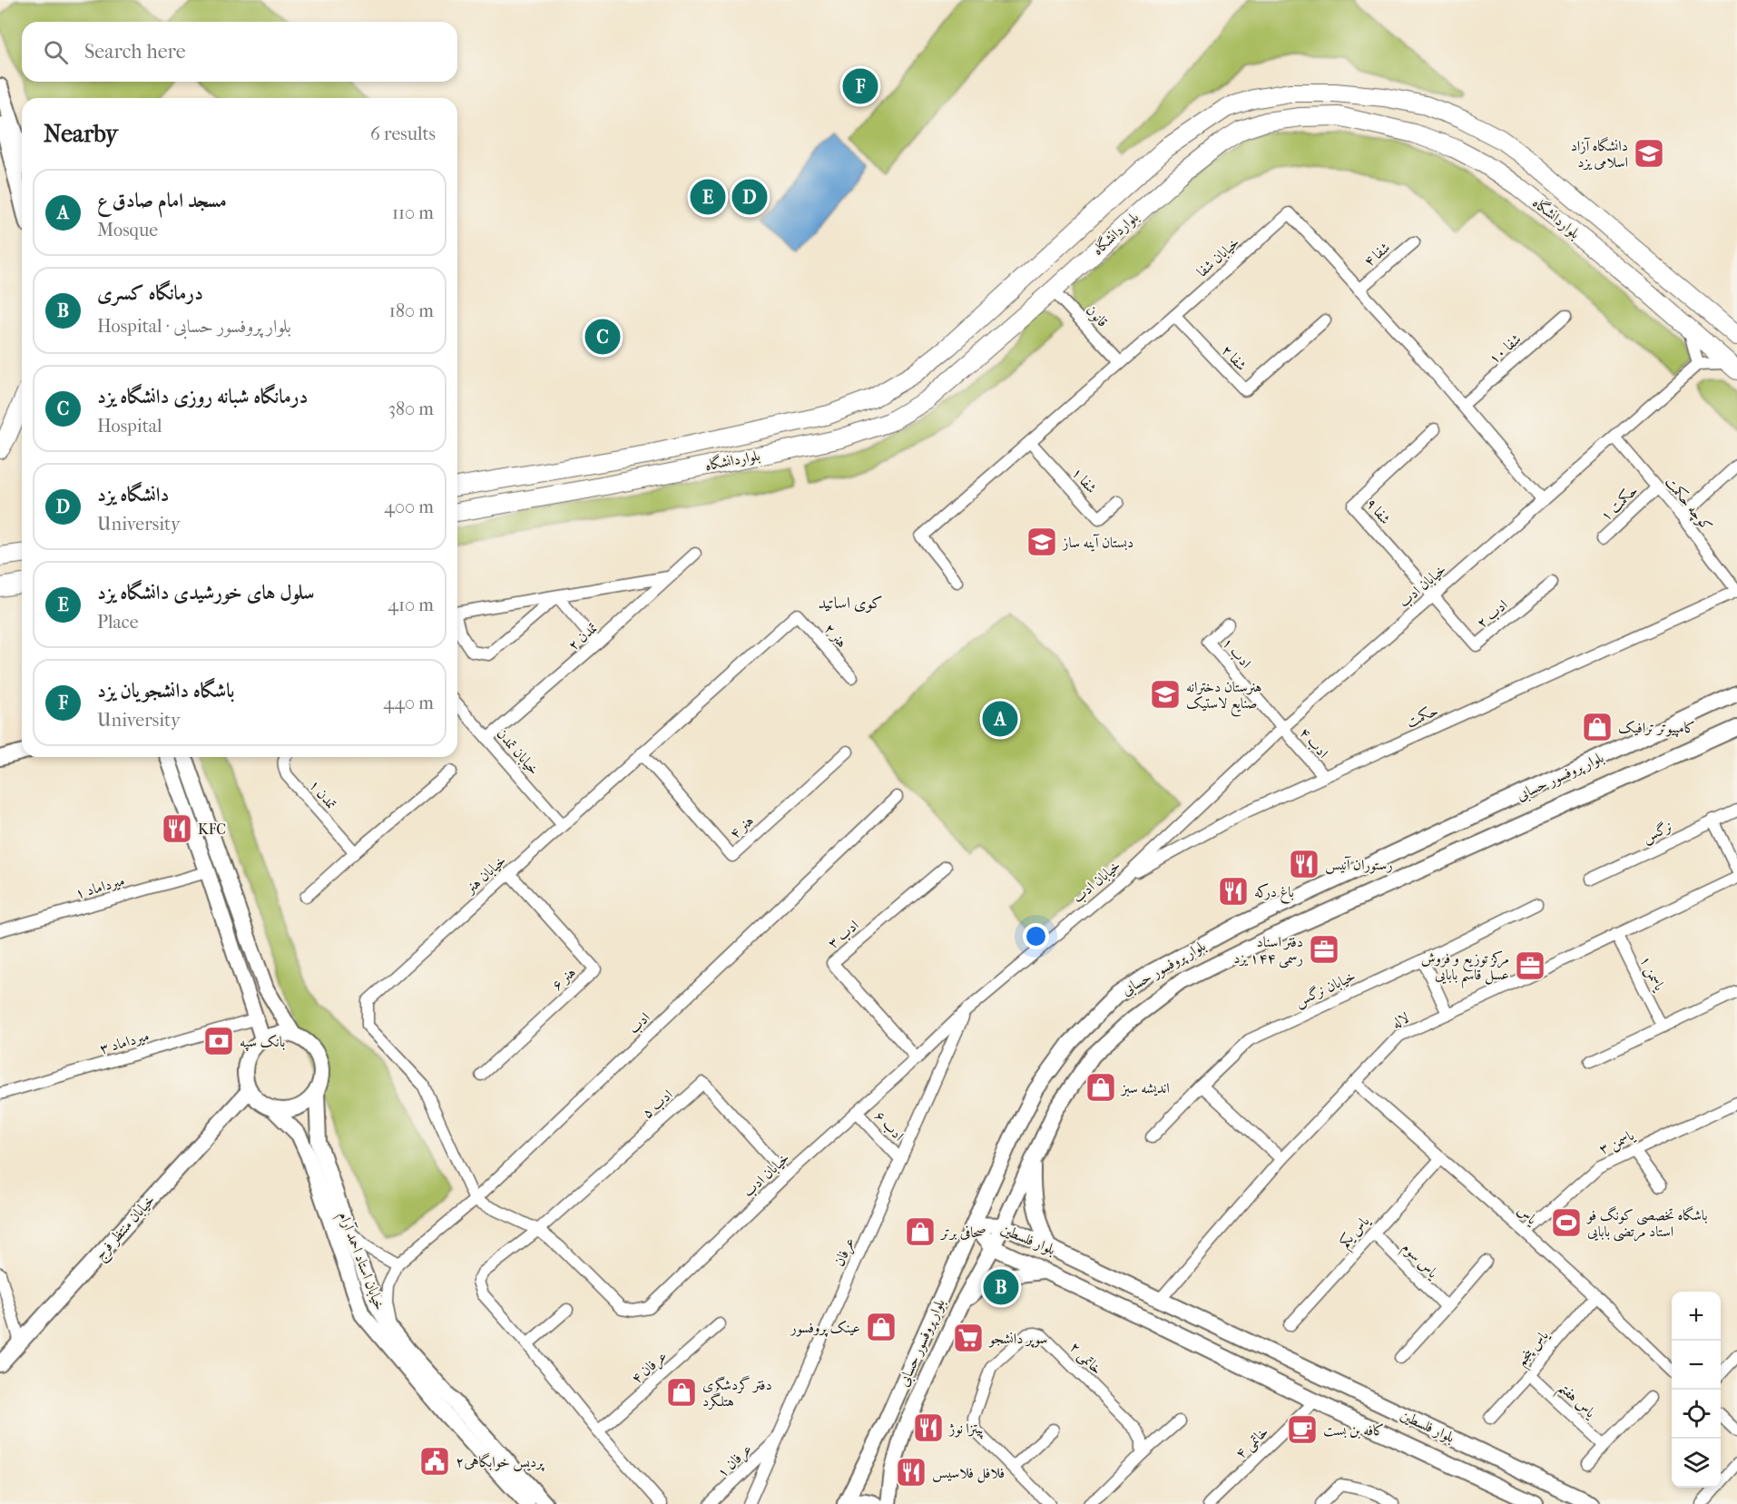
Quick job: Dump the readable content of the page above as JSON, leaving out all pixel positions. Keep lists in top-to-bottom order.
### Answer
{
  "streets": {
    "main road": [
      "بلواردانشگاه",
      "بلوار پروفسور حسابی",
      "خیابان منتظر فرج",
      "بلوار فلسطین",
      "خیابان استاد احمد آرام"
    ],
    "street": [
      "شفا ۴",
      "خیابان شفا",
      "قانون",
      "شفا ۱۰",
      "شفا ۲",
      "شفا ۱",
      "حکمت ۱",
      "کوچه حکمت",
      "شفا ۹",
      "خیابان ادب",
      "ادب ۲",
      "هنر ۲",
      "تمدن ۲",
      "ادب ۱",
      "حکمت",
      "ادب ۴",
      "خیابان تمدن",
      "تمدن ۱",
      "هنر ۴",
      "نرگس",
      "خیابان هنر",
      "میرداماد ۱",
      "ادب ۳",
      "یاسمن ۱",
      "هنر ۶",
      "خیابان نرگس",
      "لاله",
      "ادب",
      "میرداماد ۳",
      "ادب ۵",
      "ادب ۶",
      "یاسمن ۳",
      "یاس",
      "یاس یکم",
      "عرفان",
      "یاس سوم",
      "یاس پنجم",
      "خاتمی ۲",
      "عرفان ۴",
      "یاس هفتم",
      "خاتمی ۴",
      "عرفان ۱"
    ]
  },
  "crossings": [
    ["بلواردانشگاه", "قانون"],
    ["شفا ۴", "خیابان شفا"],
    ["خیابان شفا", "قانون"],
    ["خیابان شفا", "شفا ۱۰"],
    ["خیابان شفا", "شفا ۲"],
    ["خیابان شفا", "شفا ۱"],
    ["خیابان شفا", "خیابان ادب"],
    ["حکمت ۱", "کوچه حکمت"],
    ["کوچه حکمت", "خیابان ادب"],
    ["کوچه حکمت", "حکمت"],
    ["شفا ۹", "خیابان ادب"],
    ["شفا ۹", "ادب ۲"],
    ["خیابان ادب", "ادب ۲"],
    ["خیابان ادب", "ادب ۱"],
    ["خیابان ادب", "حکمت"],
    ["خیابان ادب", "ادب ۴"],
    ["خیابان ادب", "خیابان هنر"],
    ["خیابان ادب", "ادب ۳"],
    ["خیابان ادب", "ادب"],
    ["خیابان ادب", "ادب ۵"],
    ["خیابان ادب", "ادب ۶"],
    ["خیابان ادب", "عرفان"],
    ["هنر ۲", "خیابان هنر"],
    ["تمدن ۲", "خیابان تمدن"],
    ["ادب ۱", "ادب ۴"],
    ["حکمت", "ادب ۴"],
    ["خیابان تمدن", "خیابان هنر"],
    ["بلوار پروفسور حسابی", "بلوار فلسطین"],
    ["هنر ۴", "خیابان هنر"],
    ["خیابان هنر", "هنر ۶"],
    ["خیابان هنر", "ادب"],
    ["یاسمن ۱", "لاله"],
    ["لاله", "یاس"],
    ["لاله", "بلوار فلسطین"],
    ["ادب ۶", "عرفان"],
    ["یاسمن ۳", "یاس"],
    ["یاس", "یاس یکم"],
    ["یاس", "یاس پنجم"],
    ["خیابان منتظر فرج", "خیابان استاد احمد آرام"],
    ["یاس یکم", "یاس سوم"],
    ["بلوار فلسطین", "خاتمی ۴"],
    ["عرفان", "عرفان ۱"],
    ["یاس پنجم", "یاس هفتم"]
  ],
  "districts": ["کوی اساتید"],
  "places": {
    "school or university": ["دانشگاه آزاد اسلامی یزد", "دبستان آینه ساز", "هنرستان دخترانه صنایع لاستیک"],
    "shop": [
      "کامپیوتر ترافیک",
      "اندیشه سبز",
      "صحافی برتر",
      "عینک پروفسور",
      "دفتر گردشگری هتلگرد"
    ],
    "restaurant": [
      "KFC",
      "رستوران آنیس",
      "باغ درکه",
      "پیتزا نوژ",
      "فلافل فلاسیس"
    ],
    "office": ["دفتر اسناد رسمی ۱۴۴ یزد", "مرکز توزیع و فروش عسل قاسم بابایی"],
    "bank": ["بانک سپه"],
    "sports": ["باشگاه تخصصی کونگ فو استاد مرتضی بابایی"],
    "supermarket": ["سوپر دانشجو"],
    "cafe": ["کافه بن بست"],
    "public building": ["پردیس خوابگاهی٢"]
  },
  "page": {
    "search": "Search here",
    "pins": [
      "F",
      "D",
      "E",
      "C",
      "A",
      "B"
    ],
    "heading": ["Nearby", "6 results"],
    "list": [
      {
        "mark": "A",
        "name": "مسجد امام صادق ع",
        "note": "Mosque",
        "value": "110 m"
      },
      {
        "mark": "B",
        "name": "درمانگاه کسری",
        "note": "Hospital · بلوار پروفسور حسابی",
        "value": "180 m"
      },
      {
        "mark": "C",
        "name": "درمانگاه شبانه روزی دانشگاه یزد",
        "note": "Hospital",
        "value": "380 m"
      },
      {
        "mark": "D",
        "name": "دانشگاه یزد",
        "note": "University",
        "value": "400 m"
      },
      {
        "mark": "E",
        "name": "سلول های خورشیدی دانشگاه یزد",
        "note": "Place",
        "value": "410 m"
      },
      {
        "mark": "F",
        "name": "باشگاه دانشجویان یزد",
        "note": "University",
        "value": "440 m"
      }
    ],
    "map_buttons": ["+", "−"]
  }
}
